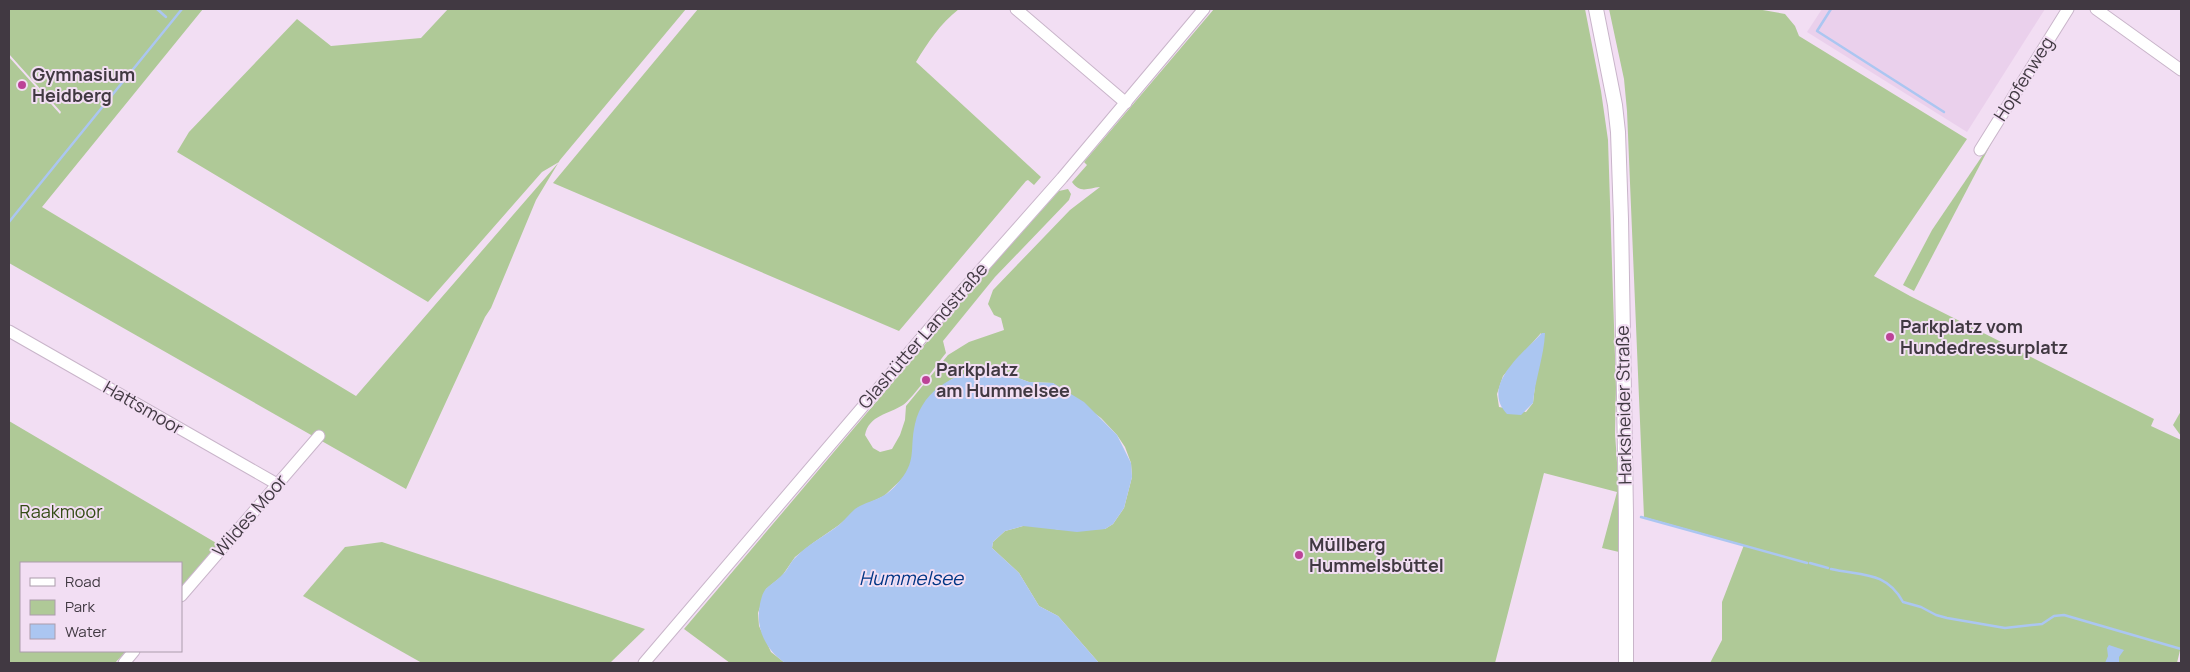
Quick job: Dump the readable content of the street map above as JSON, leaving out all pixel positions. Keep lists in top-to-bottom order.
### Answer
{
  "streets": {
    "main road": ["Harksheider Straße"],
    "street": [
      "Hopfenweg",
      "Glashütter Landstraße",
      "Hattsmoor",
      "Wildes Moor"
    ]
  },
  "crossings": [
    ["Hattsmoor", "Wildes Moor"]
  ],
  "water": ["Hummelsee"],
  "parks": ["Raakmoor"],
  "places": [
    "Gymnasium Heidberg",
    "Parkplatz vom Hundedressurplatz",
    "Parkplatz am Hummelsee",
    "Müllberg Hummelsbüttel"
  ],
  "legend": ["Road", "Park", "Water"]
}
